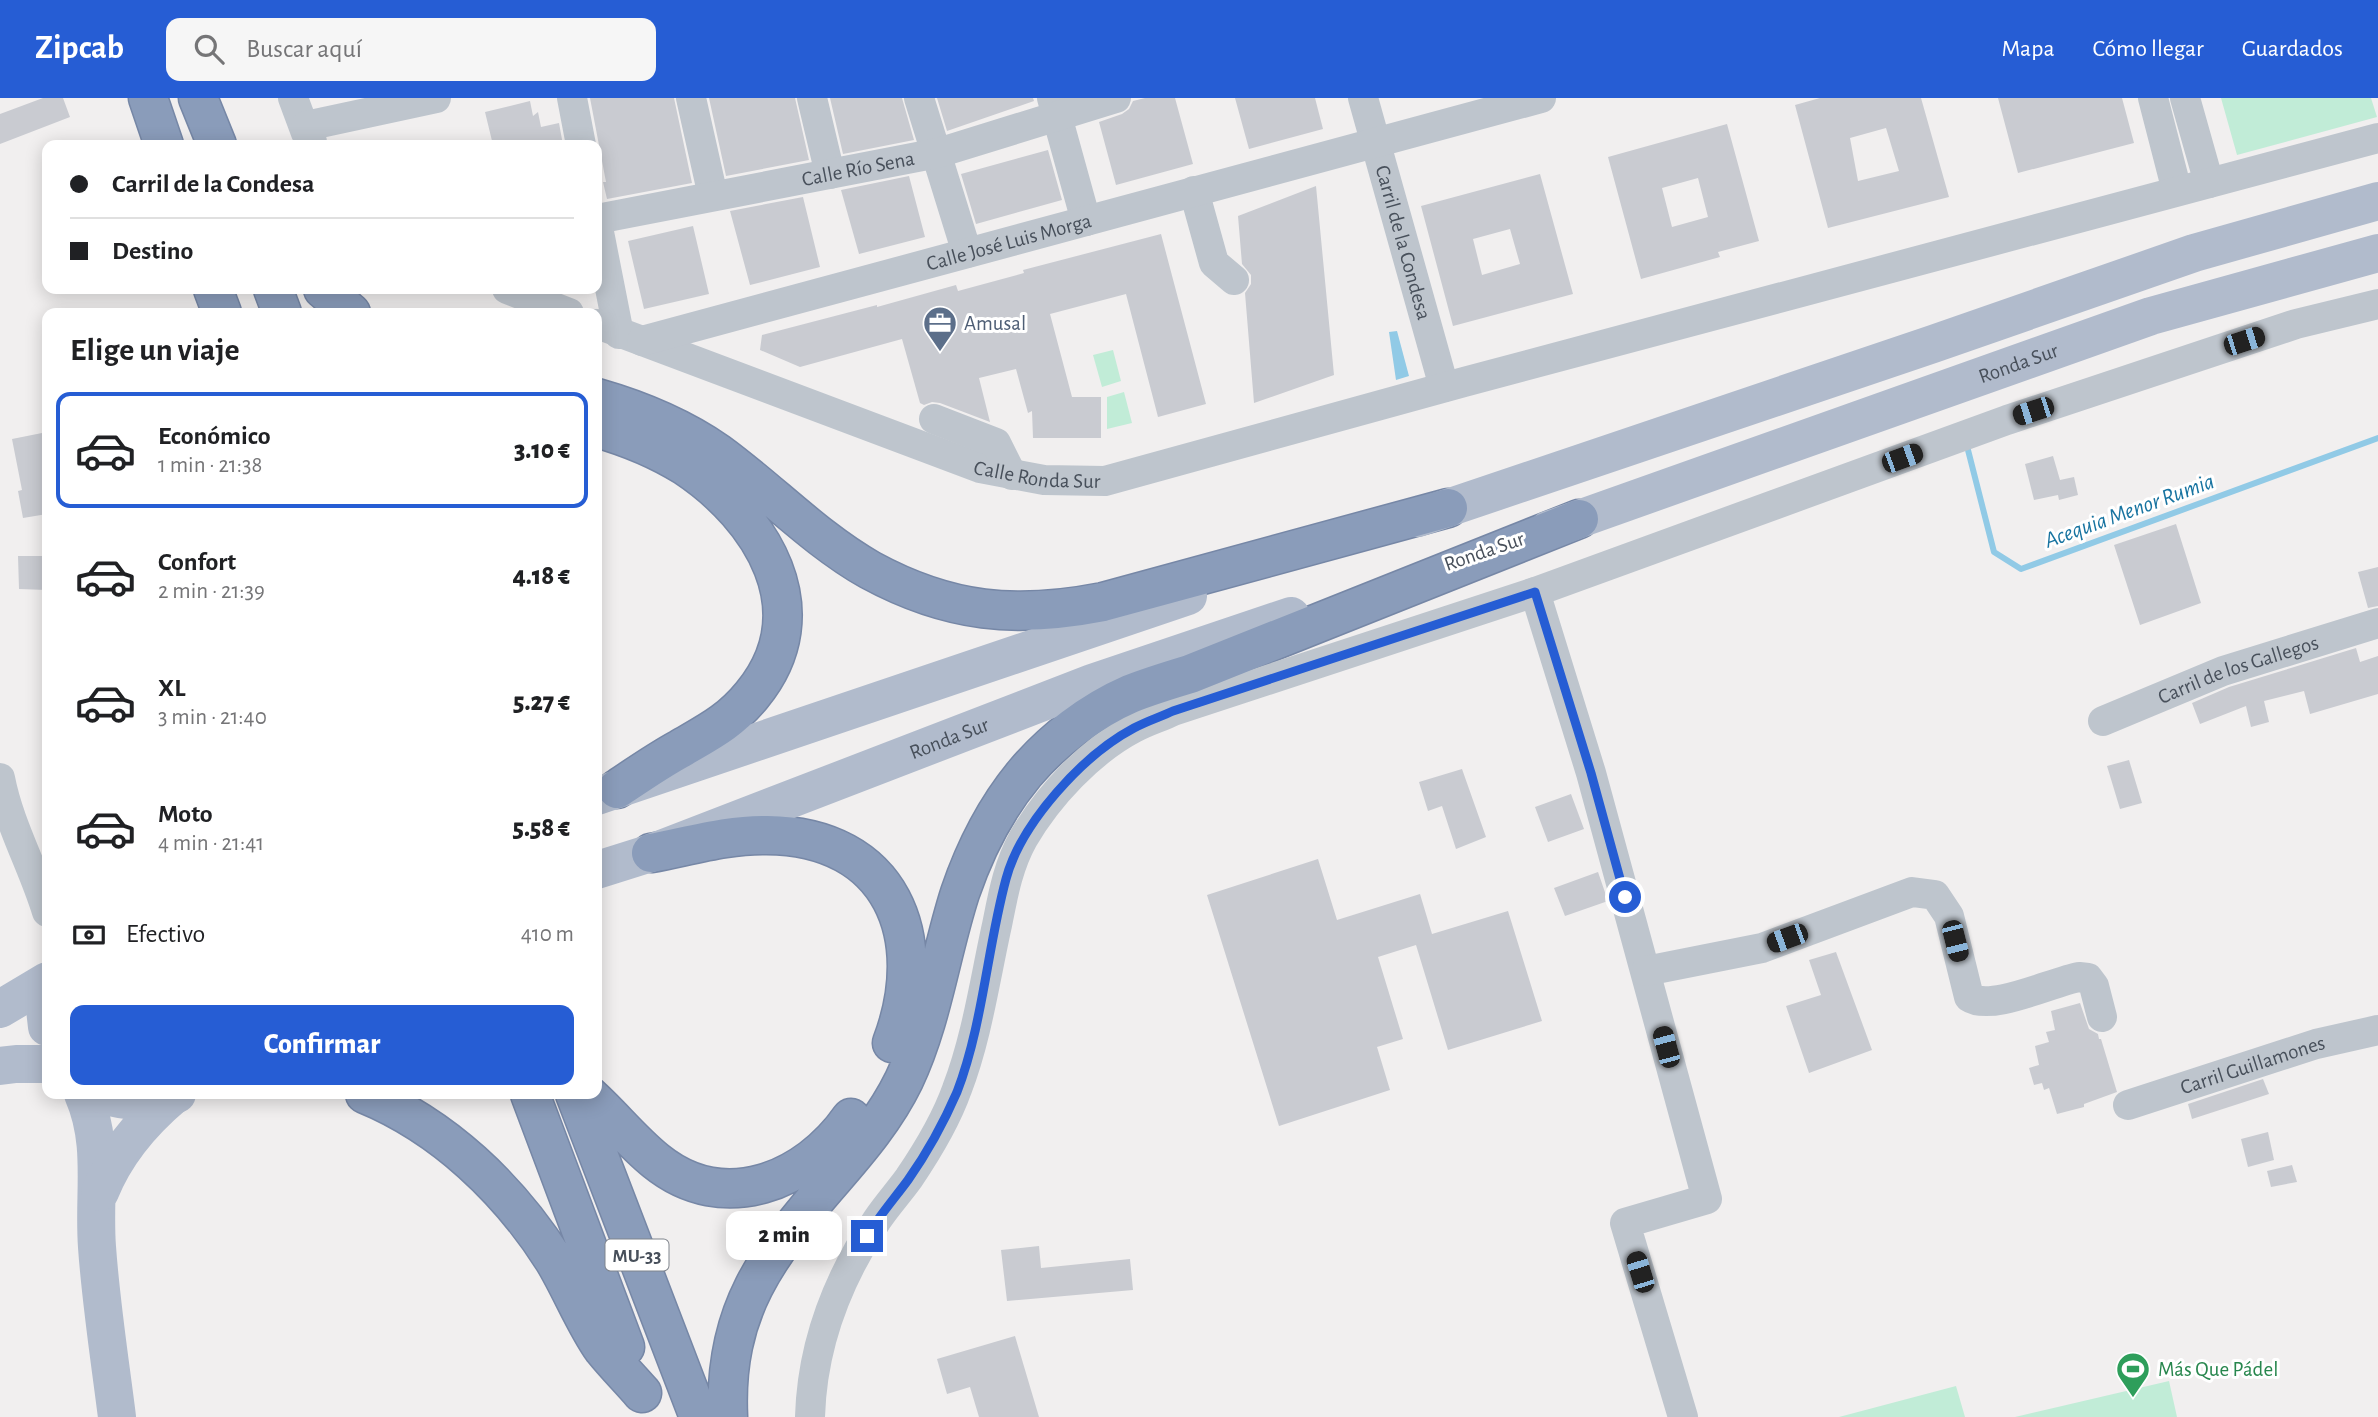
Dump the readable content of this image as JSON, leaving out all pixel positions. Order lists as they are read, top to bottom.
{
  "streets": {
    "highway": ["MU-33"],
    "main road": ["Ronda Sur"],
    "street": [
      "Calle Río Sena",
      "Calle José Luis Morga",
      "Carril de la Condesa",
      "Calle Ronda Sur",
      "Carril de los Gallegos",
      "Carril Guillamones"
    ]
  },
  "crossings": [
    ["Calle José Luis Morga", "Carril de la Condesa"],
    ["Calle José Luis Morga", "Calle Ronda Sur"],
    ["Carril de la Condesa", "Calle Ronda Sur"]
  ],
  "water": ["Acequia Menor Rumia"],
  "places": {
    "office": ["Amusal"],
    "sports": ["Más Que Pádel"]
  },
  "page": {
    "header": "Zipcab",
    "search": "Buscar aquí",
    "nav": ["Mapa", "Cómo llegar", "Guardados"],
    "banner": ["Carril de la Condesa", "Destino"],
    "heading": "Elige un viaje",
    "list": [
      {
        "name": "Económico",
        "note": "1 min · 21:38",
        "value": "3.10 €"
      },
      {
        "name": "Confort",
        "note": "2 min · 21:39",
        "value": "4.18 €"
      },
      {
        "name": "XL",
        "note": "3 min · 21:40",
        "value": "5.27 €"
      },
      {
        "name": "Moto",
        "note": "4 min · 21:41",
        "value": "5.58 €"
      }
    ],
    "pay": ["Efectivo", "410 m"],
    "buttons": "Confirmar",
    "bubble": "2 min"
  }
}
